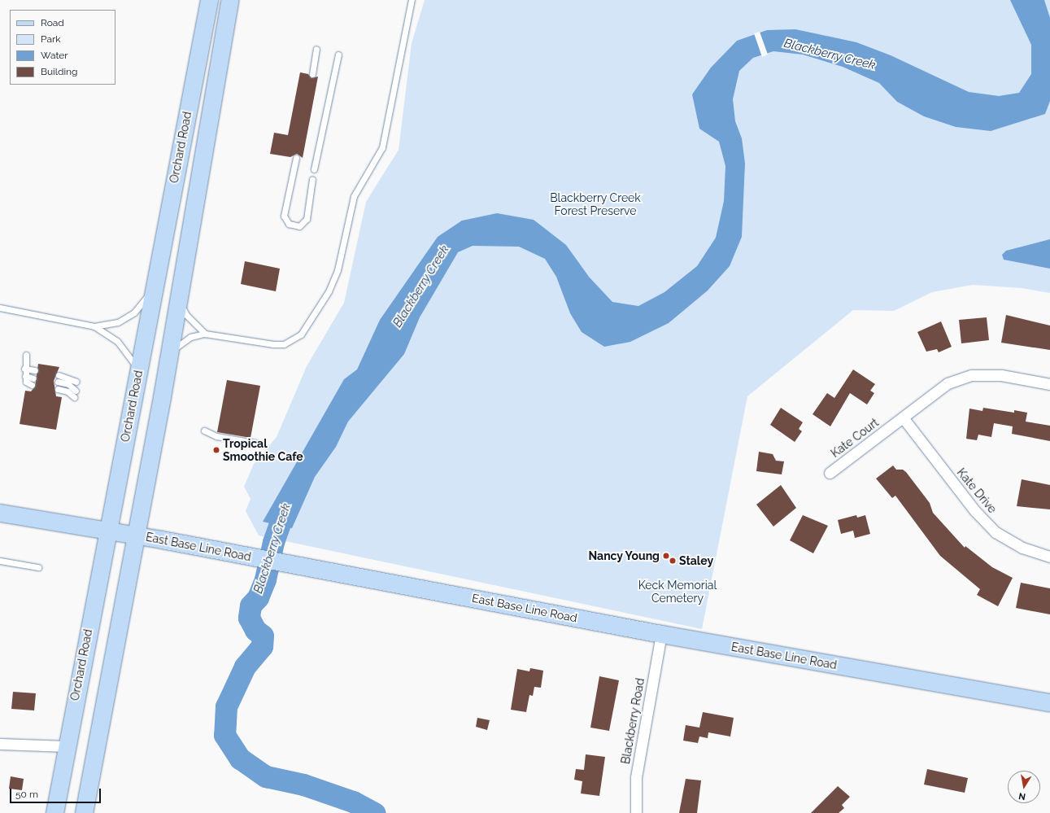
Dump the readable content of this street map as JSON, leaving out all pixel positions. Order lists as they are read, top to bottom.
{
  "streets": {
    "main road": ["Orchard Road", "East Base Line Road"],
    "street": ["Kate Court", "Kate Drive", "Blackberry Road"]
  },
  "crossings": [
    ["Orchard Road", "East Base Line Road"],
    ["Kate Court", "Kate Drive"],
    ["East Base Line Road", "Blackberry Road"]
  ],
  "water": ["Blackberry Creek"],
  "parks": ["Blackberry Creek Forest Preserve", "Keck Memorial Cemetery"],
  "places": ["Tropical Smoothie Cafe", "Nancy Young", "Staley"],
  "legend": [
    "Road",
    "Park",
    "Water",
    "Building"
  ],
  "scale_bar": "50 m",
  "north": "bottom"
}
